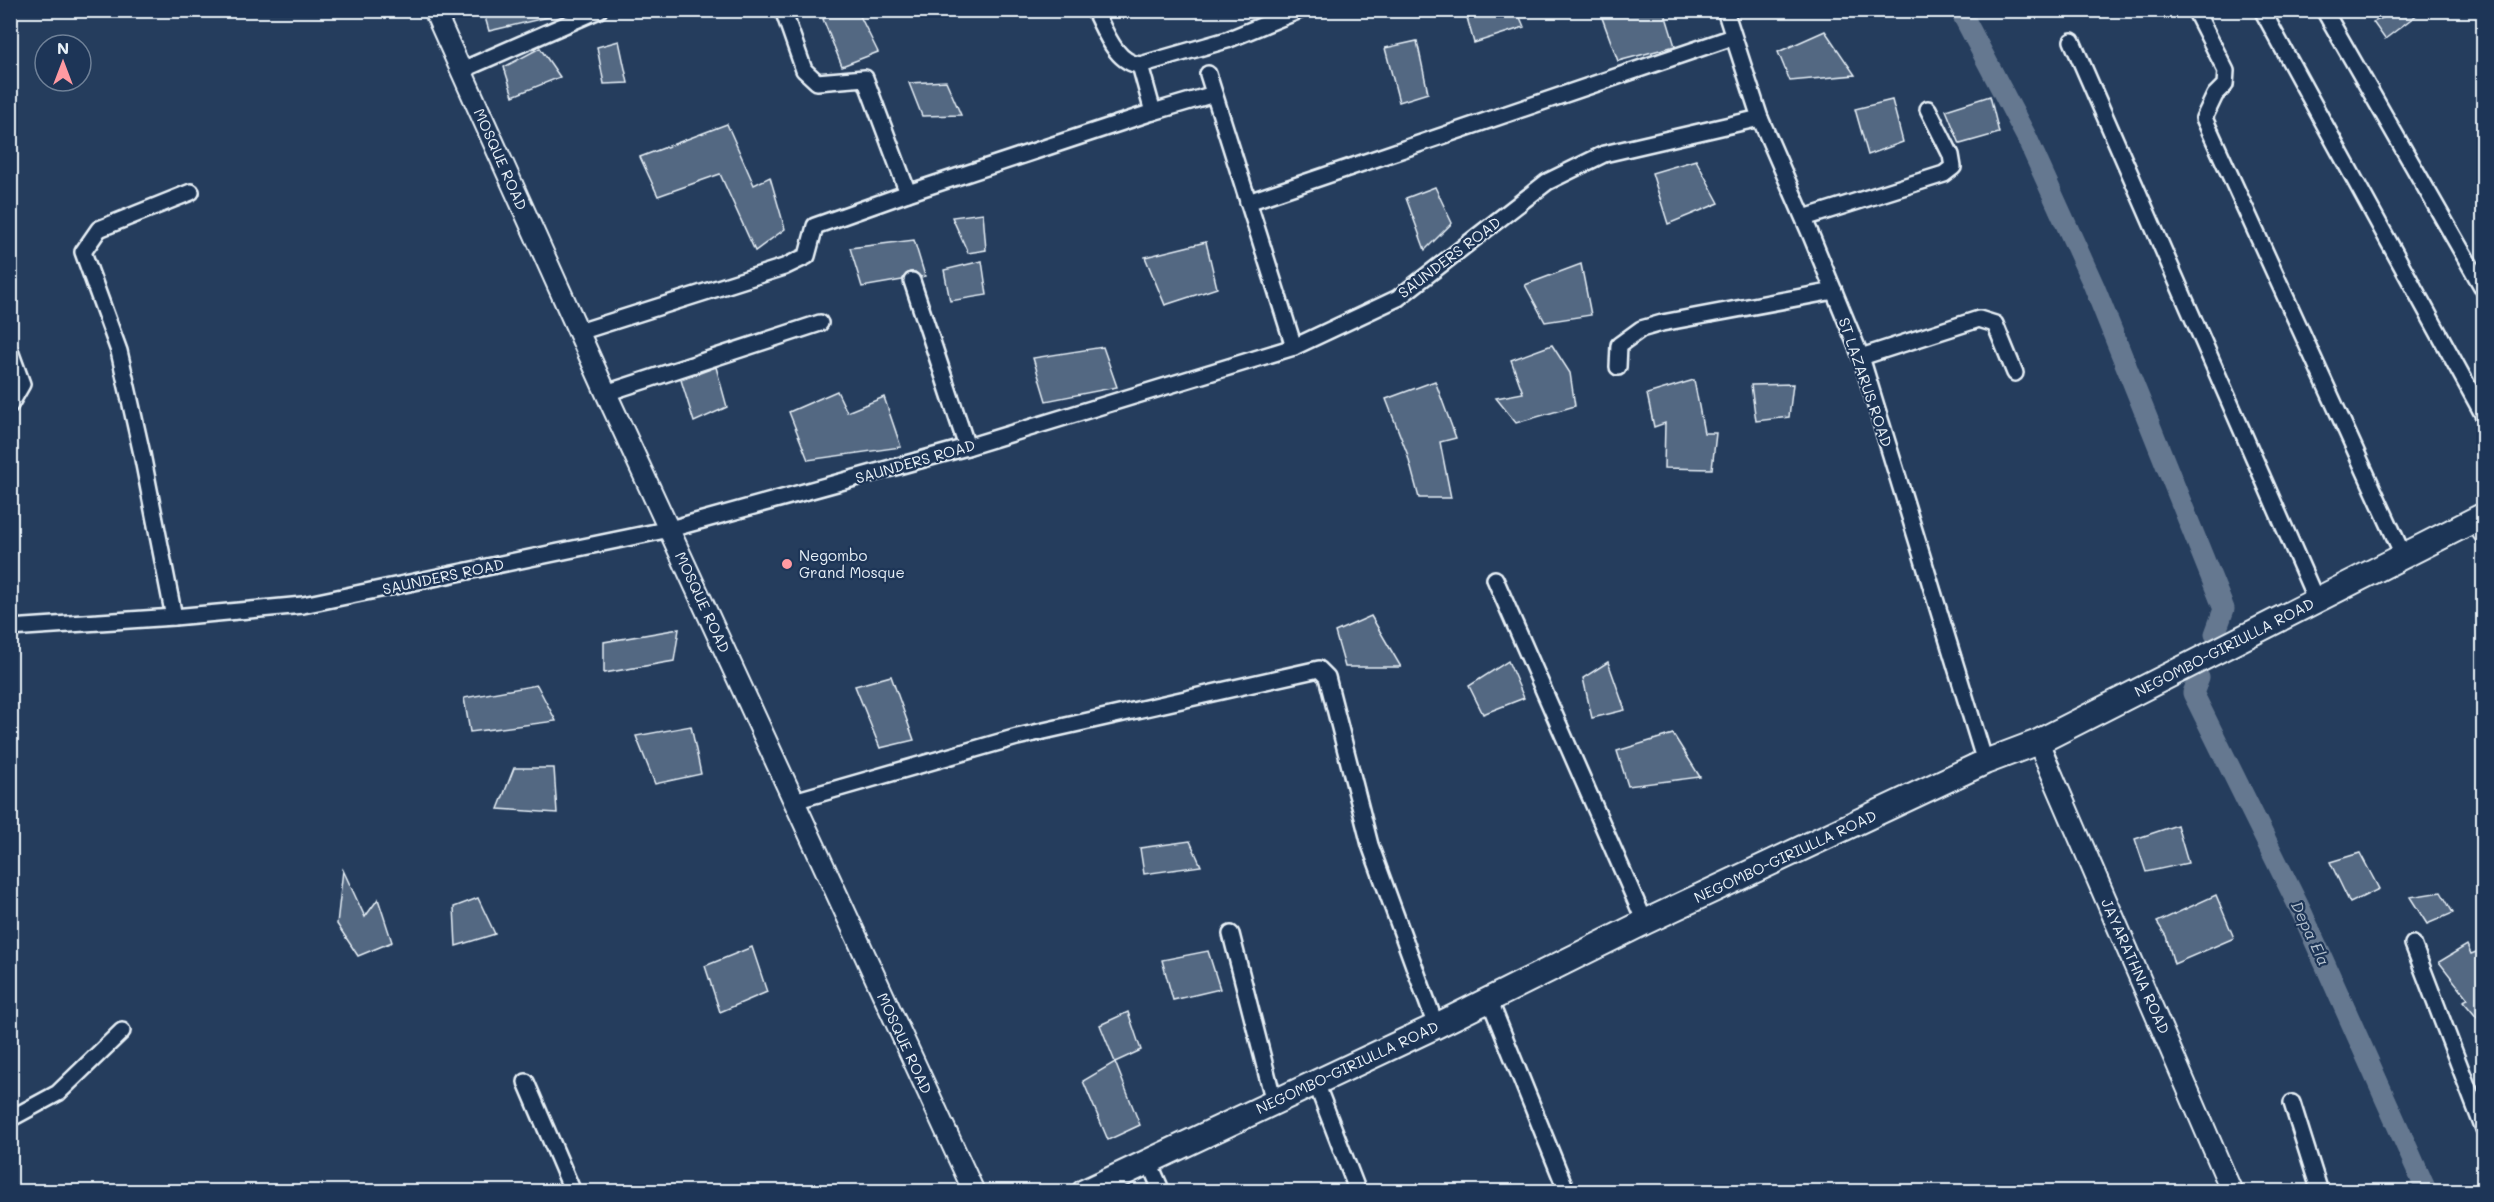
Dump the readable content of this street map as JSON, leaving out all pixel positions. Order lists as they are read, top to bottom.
{
  "streets": {
    "main road": ["NEGOMBO-GIRIULLA ROAD"],
    "street": [
      "MOSQUE ROAD",
      "SAUNDERS ROAD",
      "ST LAZARUS ROAD",
      "JAYARATHNA ROAD"
    ]
  },
  "crossings": [
    ["MOSQUE ROAD", "SAUNDERS ROAD"],
    ["SAUNDERS ROAD", "ST LAZARUS ROAD"],
    ["ST LAZARUS ROAD", "NEGOMBO-GIRIULLA ROAD"],
    ["NEGOMBO-GIRIULLA ROAD", "JAYARATHNA ROAD"]
  ],
  "water": ["Depa Ela"],
  "places": ["Negombo Grand Mosque"],
  "north": "top"
}
